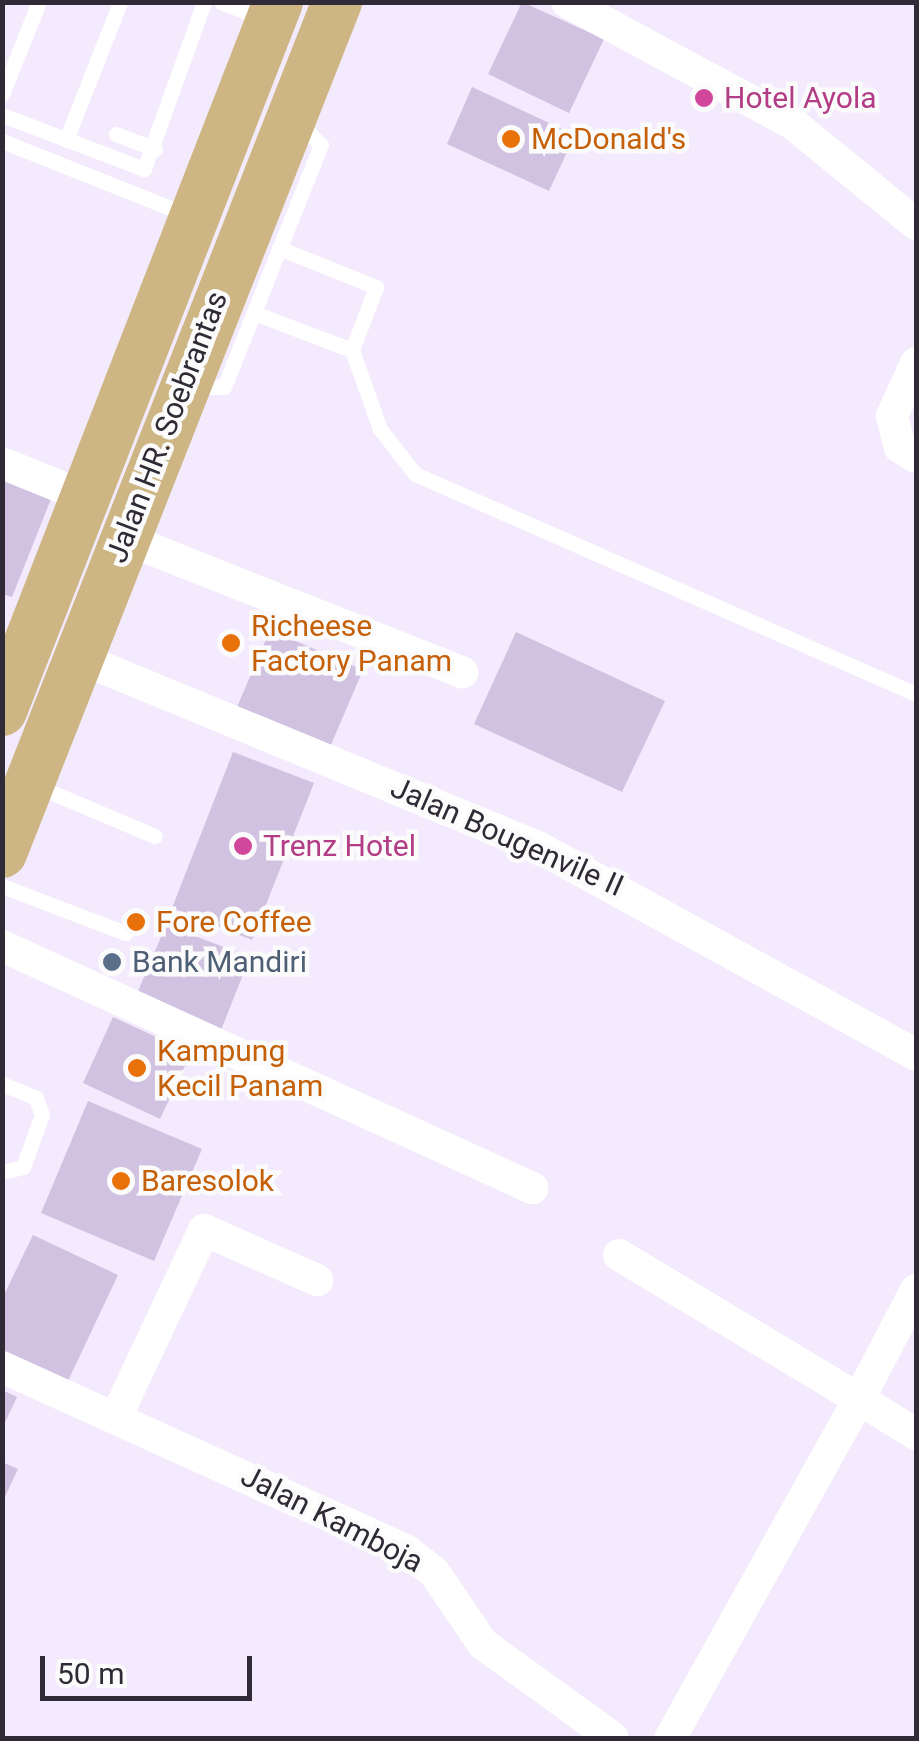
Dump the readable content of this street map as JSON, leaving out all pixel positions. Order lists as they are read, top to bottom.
{
  "streets": {
    "main road": ["Jalan HR. Soebrantas"],
    "street": ["Jalan Bougenvile II", "Jalan Kamboja"]
  },
  "crossings": [
    ["Jalan HR. Soebrantas", "Jalan Bougenvile II"]
  ],
  "places": [
    "Hotel Ayola",
    "McDonald's",
    "Richeese Factory Panam",
    "Trenz Hotel",
    "Fore Coffee",
    "Bank Mandiri",
    "Kampung Kecil Panam",
    "Baresolok"
  ],
  "scale_bar": "50 m"
}
